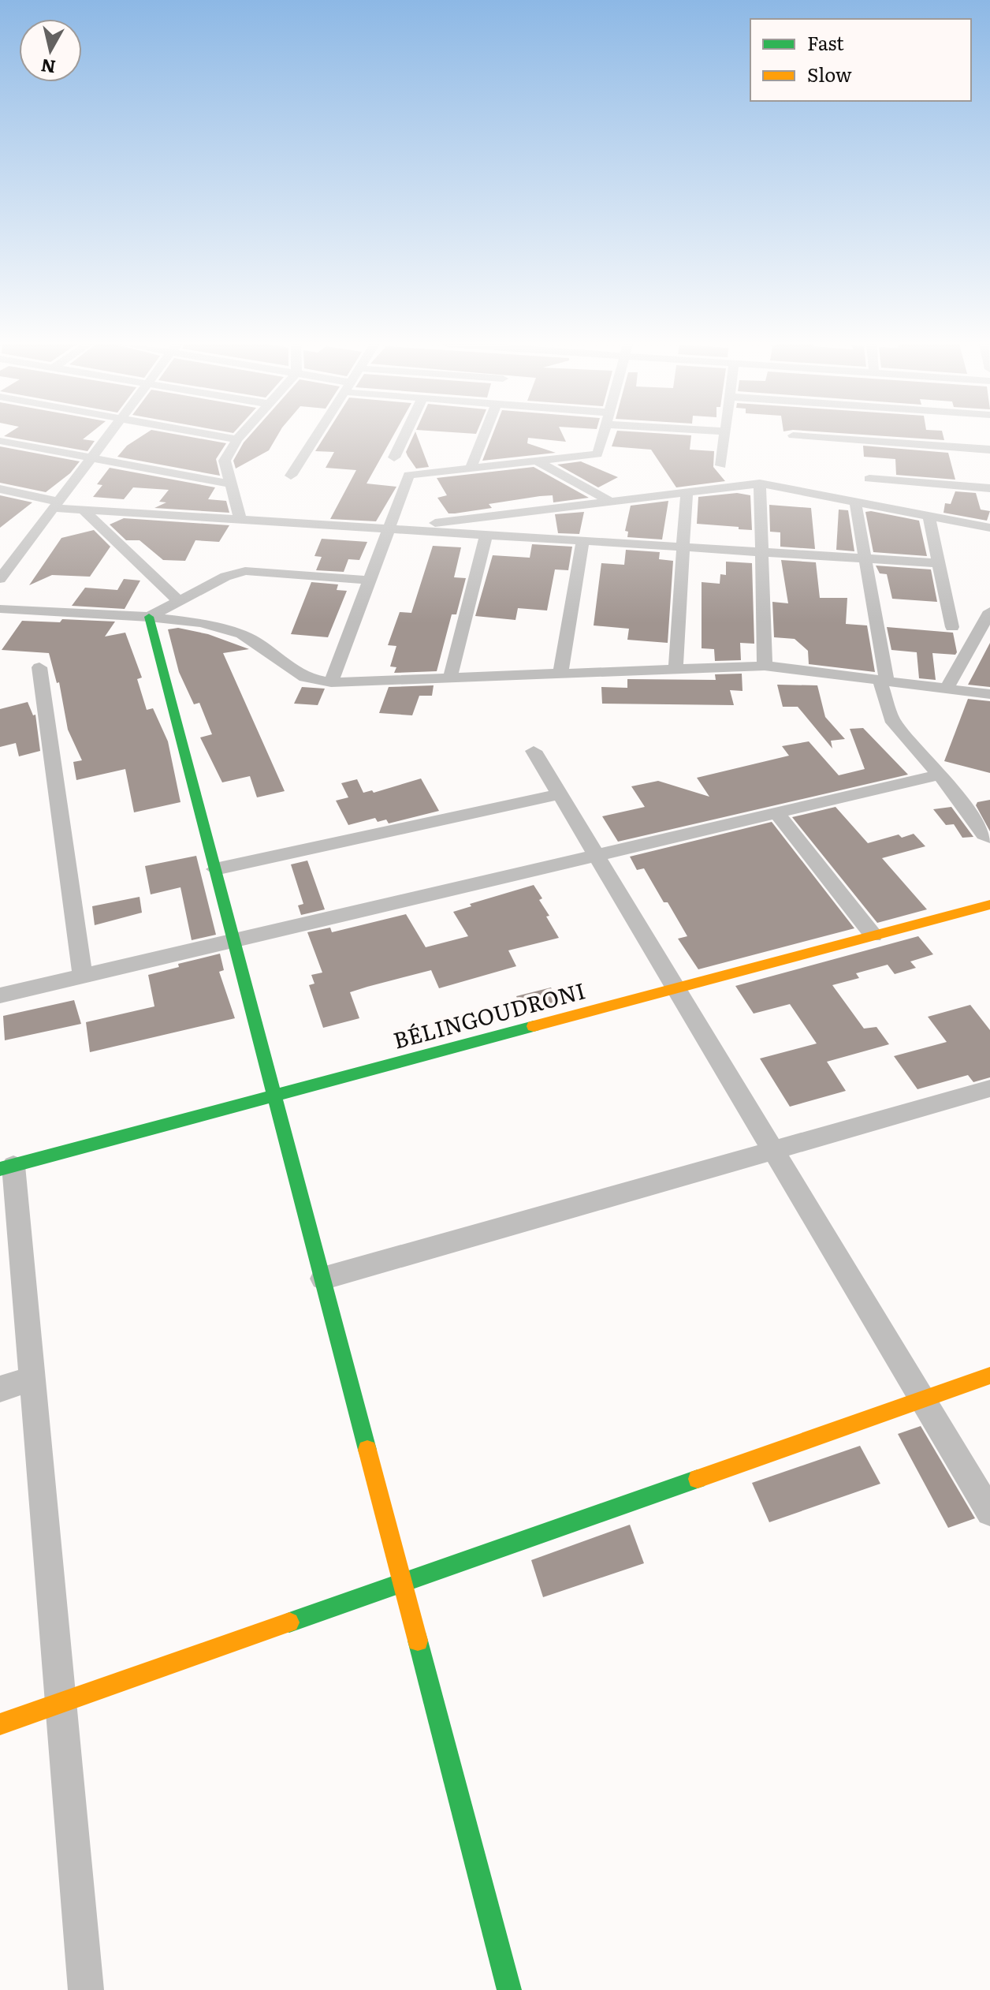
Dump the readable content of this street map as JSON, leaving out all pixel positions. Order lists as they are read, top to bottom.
{
  "streets": {
    "street": ["BÉLINGOUDRONI"]
  },
  "legend": ["Fast", "Slow"],
  "north": "bottom"
}
